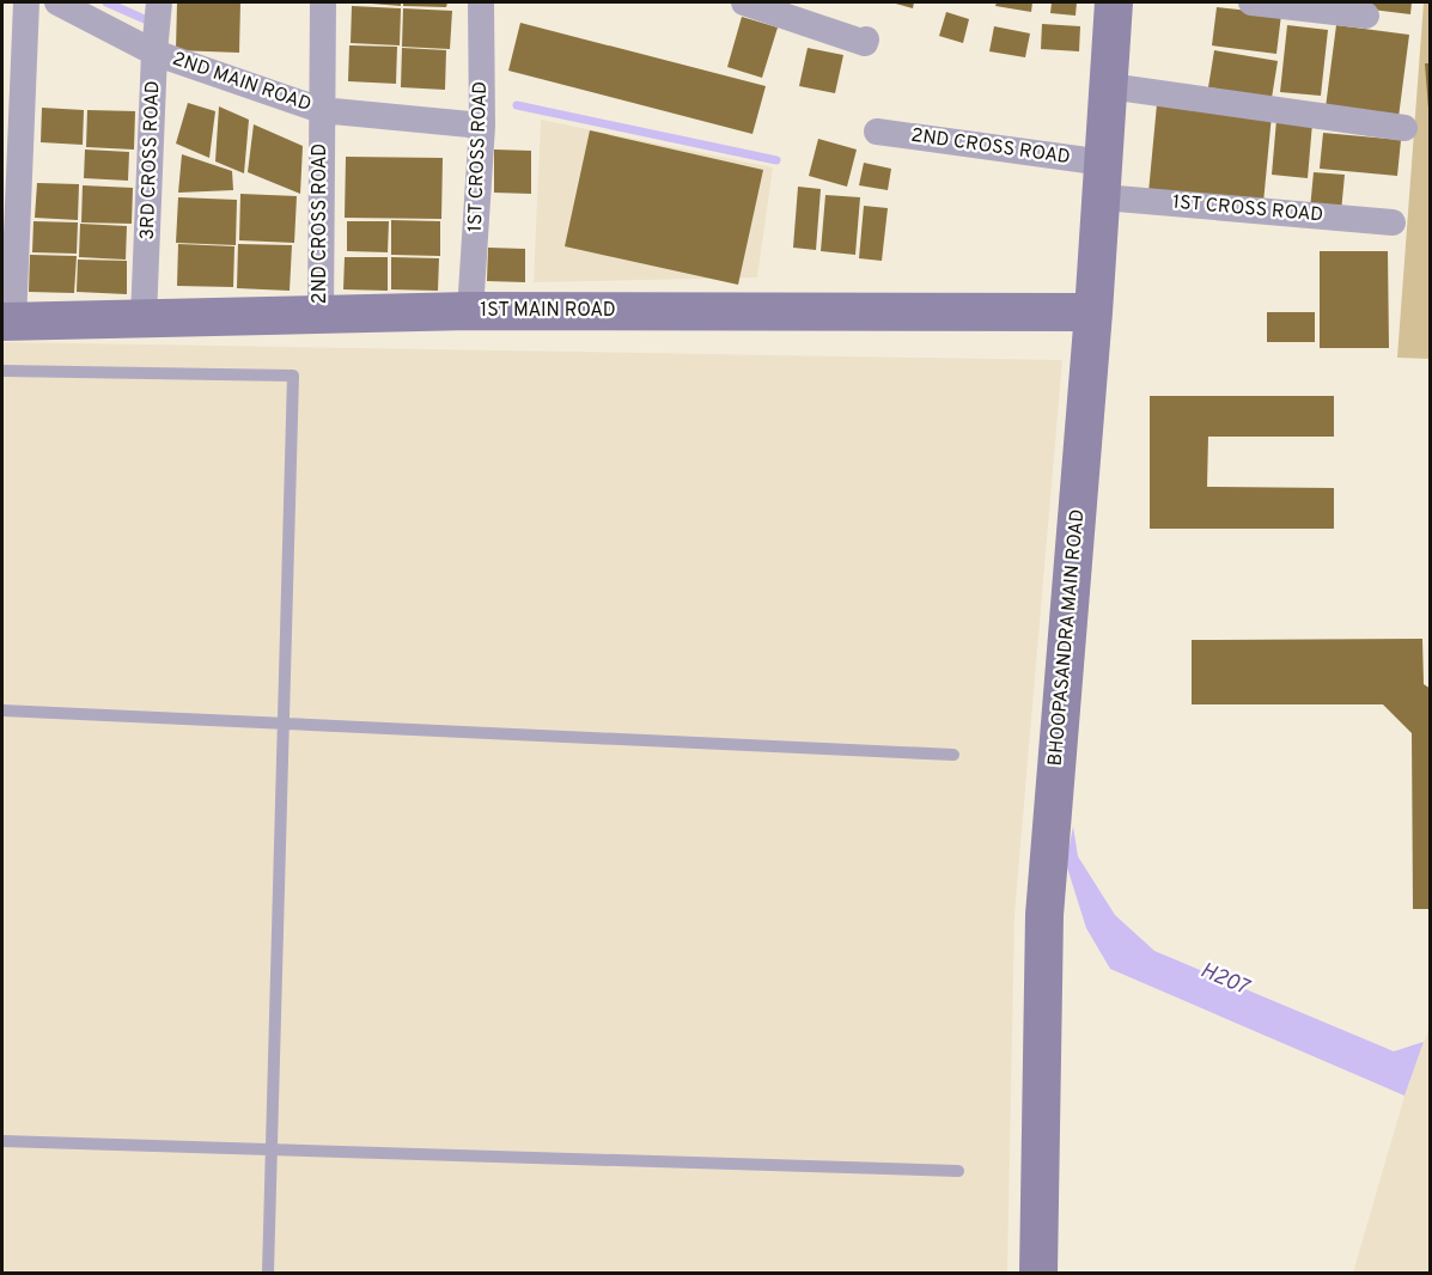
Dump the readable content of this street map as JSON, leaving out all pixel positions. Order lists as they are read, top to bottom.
{
  "streets": {
    "street": [
      "2ND MAIN ROAD",
      "2ND CROSS ROAD",
      "1ST CROSS ROAD",
      "3RD CROSS ROAD",
      "1ST MAIN ROAD",
      "BHOOPASANDRA MAIN ROAD"
    ]
  },
  "crossings": [
    ["2ND MAIN ROAD", "2ND CROSS ROAD"],
    ["2ND MAIN ROAD", "1ST CROSS ROAD"],
    ["2ND MAIN ROAD", "3RD CROSS ROAD"],
    ["2ND CROSS ROAD", "1ST CROSS ROAD"],
    ["2ND CROSS ROAD", "1ST MAIN ROAD"],
    ["2ND CROSS ROAD", "BHOOPASANDRA MAIN ROAD"],
    ["1ST CROSS ROAD", "1ST MAIN ROAD"],
    ["1ST CROSS ROAD", "BHOOPASANDRA MAIN ROAD"],
    ["3RD CROSS ROAD", "1ST MAIN ROAD"],
    ["1ST MAIN ROAD", "BHOOPASANDRA MAIN ROAD"]
  ],
  "water": ["H207"]
}
